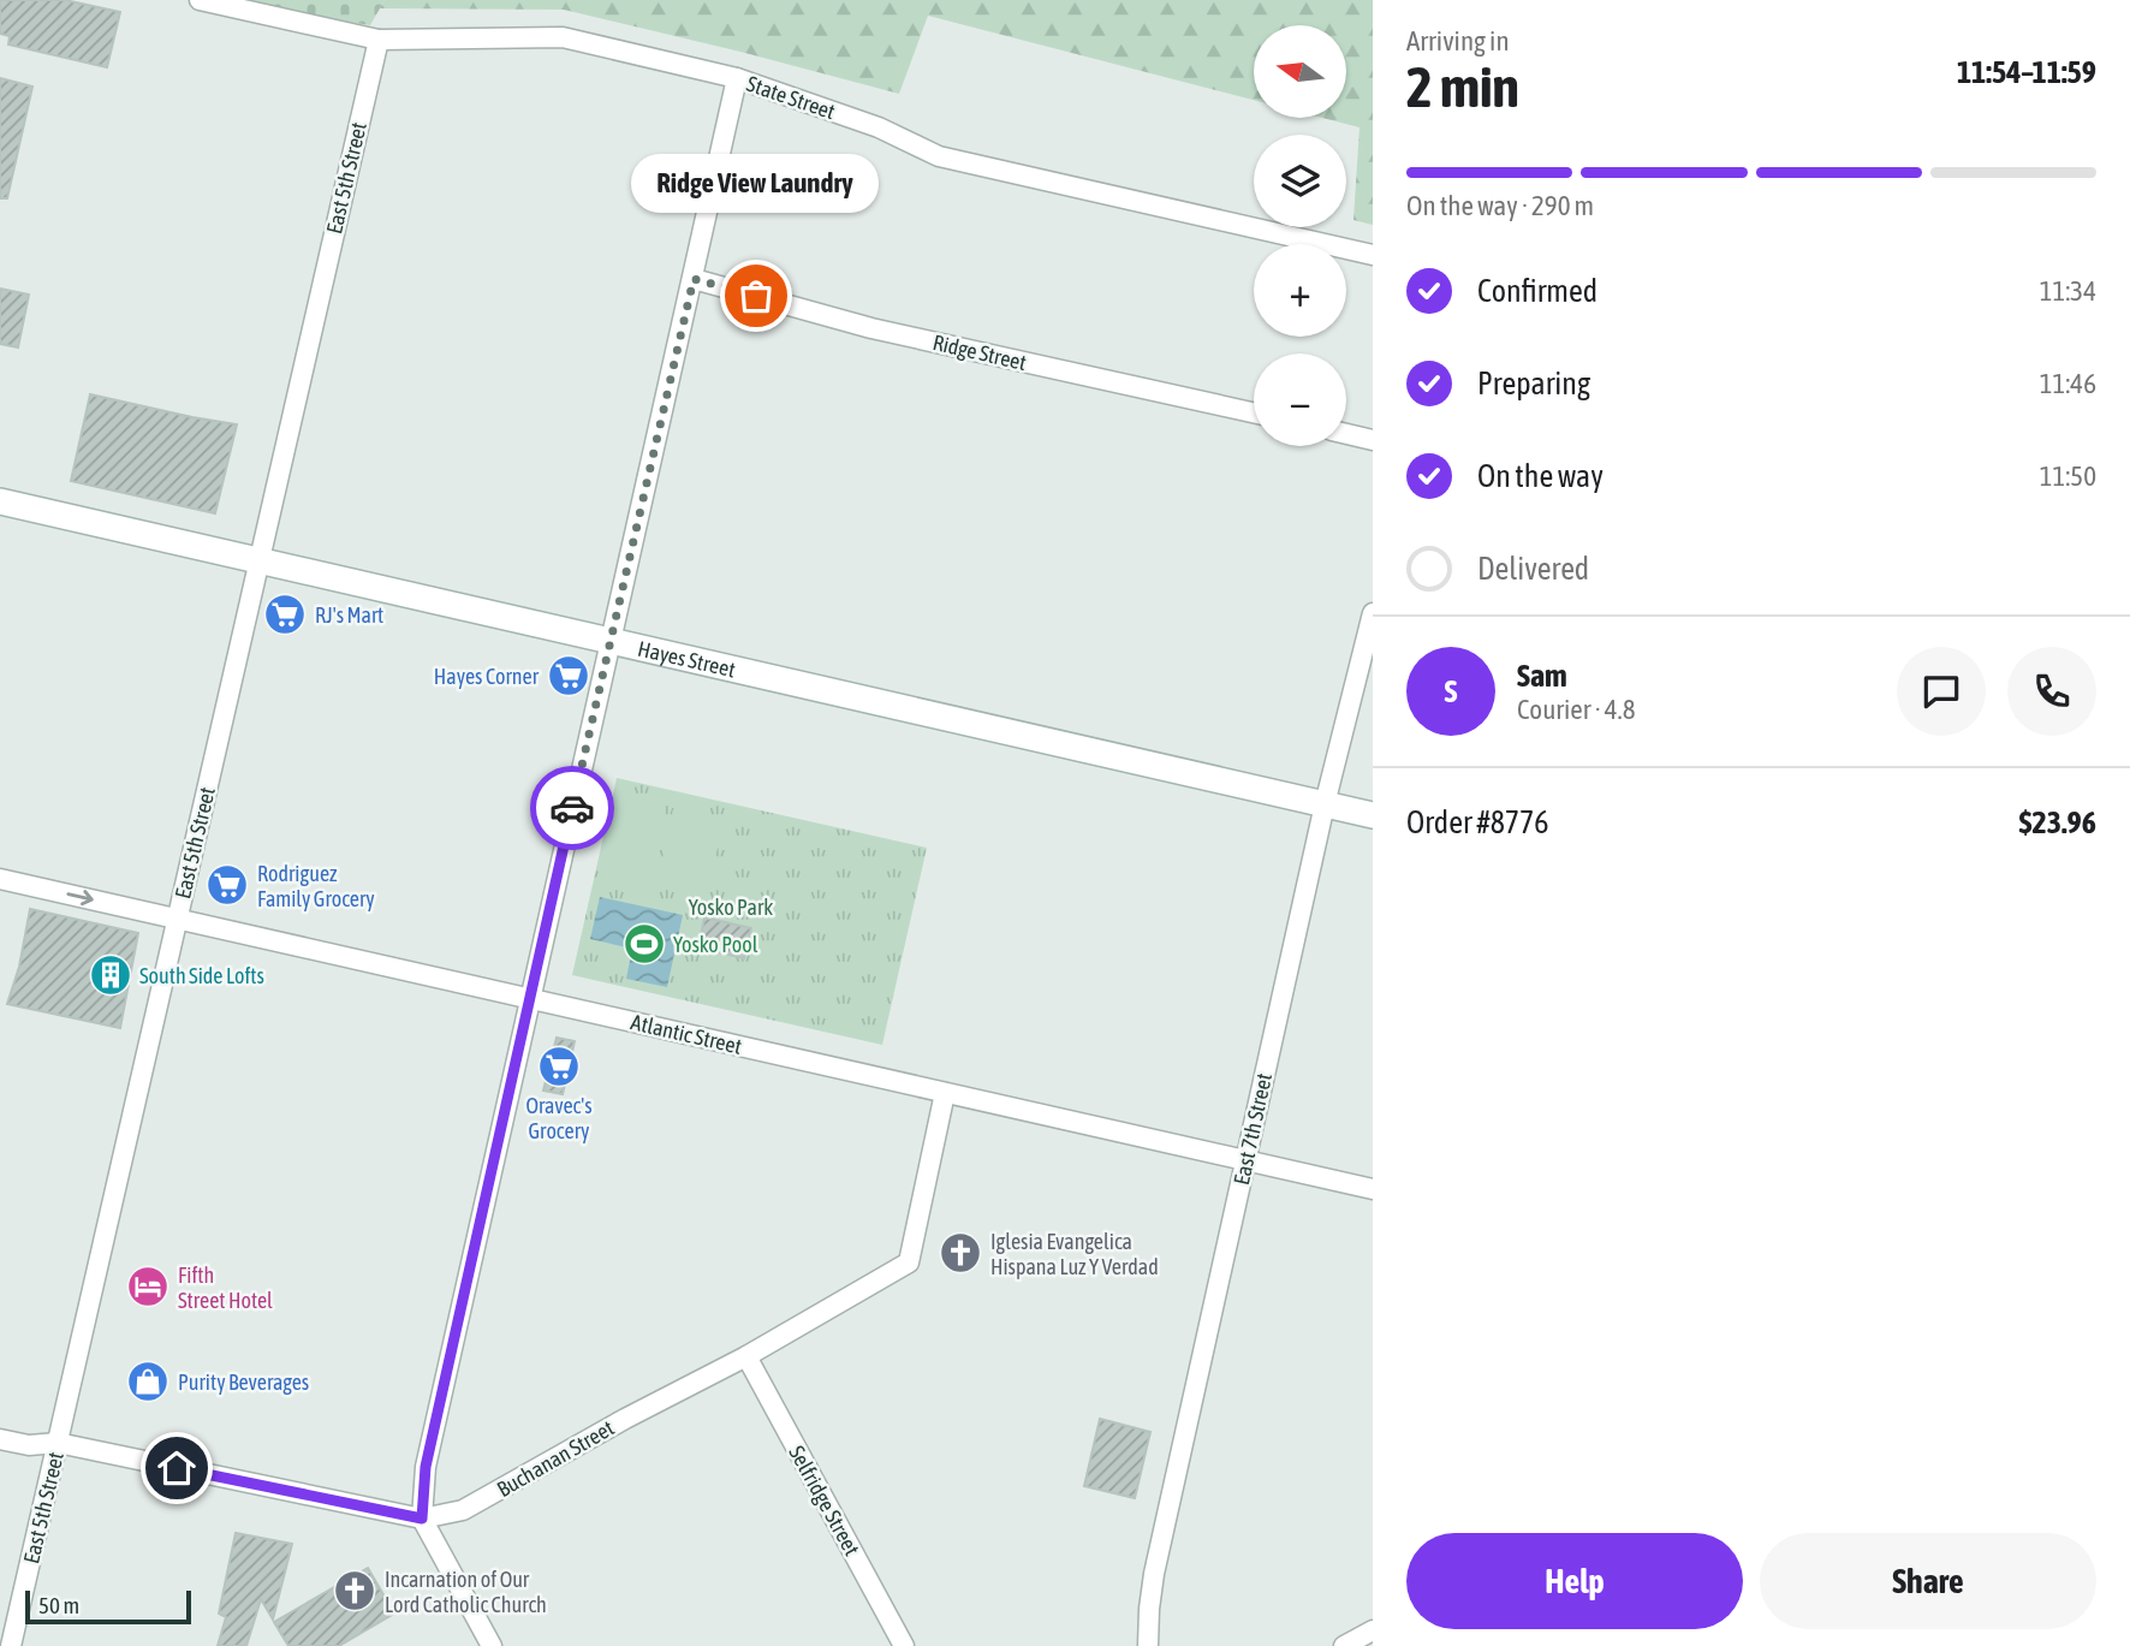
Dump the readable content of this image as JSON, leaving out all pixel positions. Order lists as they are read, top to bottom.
{
  "streets": {
    "street": [
      "State Street",
      "East 5th Street",
      "Ridge Street",
      "Hayes Street",
      "Atlantic Street",
      "East 7th Street",
      "Buchanan Street",
      "Selfridge Street"
    ]
  },
  "crossings": [
    ["State Street", "East 5th Street"],
    ["East 5th Street", "Hayes Street"],
    ["East 5th Street", "Atlantic Street"],
    ["East 5th Street", "Buchanan Street"],
    ["Hayes Street", "East 7th Street"],
    ["Atlantic Street", "East 7th Street"],
    ["Atlantic Street", "Buchanan Street"],
    ["Buchanan Street", "Selfridge Street"]
  ],
  "parks": ["Yosko Park"],
  "places": {
    "other": ["Ridge View Laundry"],
    "supermarket": [
      "RJ's Mart",
      "Hayes Corner",
      "Rodriguez Family Grocery",
      "Oravec's Grocery"
    ],
    "sports": ["Yosko Pool"],
    "building": ["South Side Lofts"],
    "church": ["Iglesia Evangelica Hispana Luz Y Verdad", "Incarnation of Our Lord Catholic Church"],
    "hotel": ["Fifth Street Hotel"],
    "shop": ["Purity Beverages"]
  },
  "scale_bar": "50 m",
  "north": "left",
  "page": {
    "heading": ["2 min", "Arriving in", "11:54–11:59"],
    "panel": [
      "Sam",
      "Courier · 4.8",
      "Order #8776",
      "$23.96"
    ],
    "map_buttons": ["+", "−"],
    "bar": "On the way · 290 m",
    "bubble": "Ridge View Laundry",
    "list": [
      ["Confirmed", "11:34"],
      ["Preparing", "11:46"],
      ["On the way", "11:50"],
      "Delivered"
    ],
    "round": "S",
    "buttons": ["Help", "Share"],
    "scale": "50 m"
  }
}
